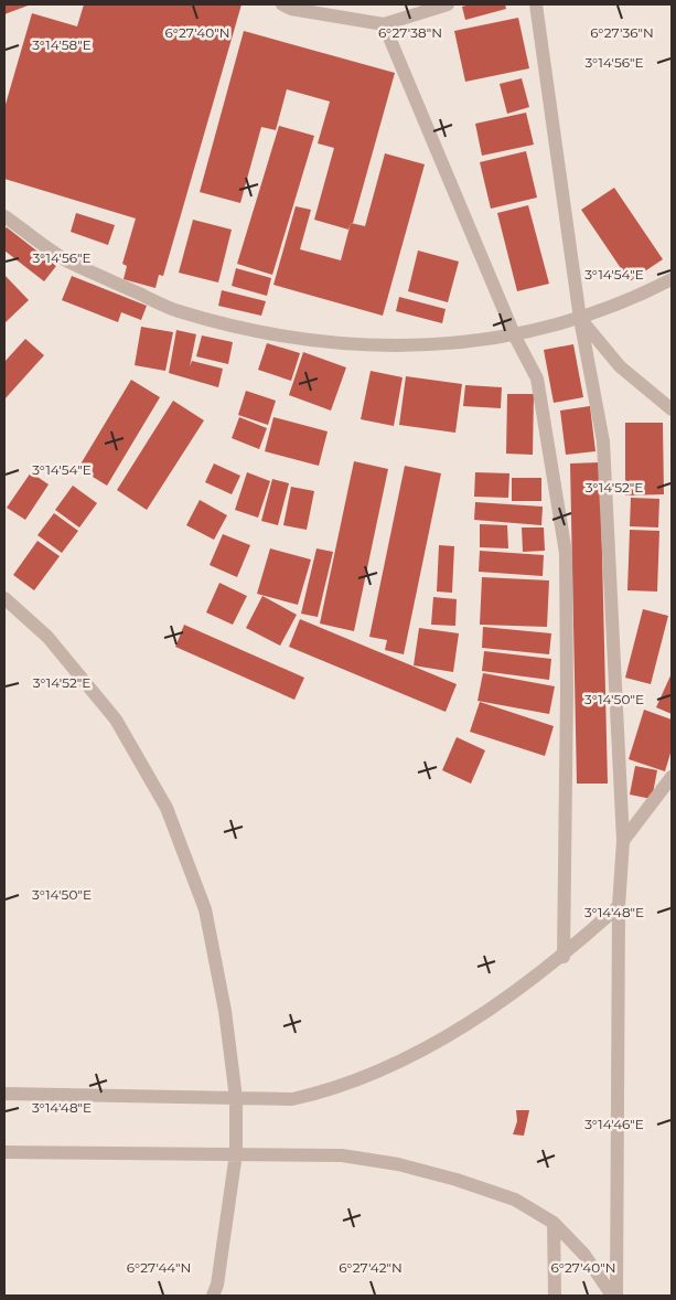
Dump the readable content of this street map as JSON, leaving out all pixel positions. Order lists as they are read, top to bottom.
{
  "coordinates": [
    "6°27'36\"N",
    "6°27'40\"N",
    "6°27'38\"N",
    "3°14'58\"E",
    "3°14'56\"E",
    "3°14'54\"E",
    "3°14'52\"E",
    "3°14'50\"E",
    "3°14'48\"E",
    "3°14'46\"E",
    "6°27'44\"N",
    "6°27'42\"N"
  ]
}
